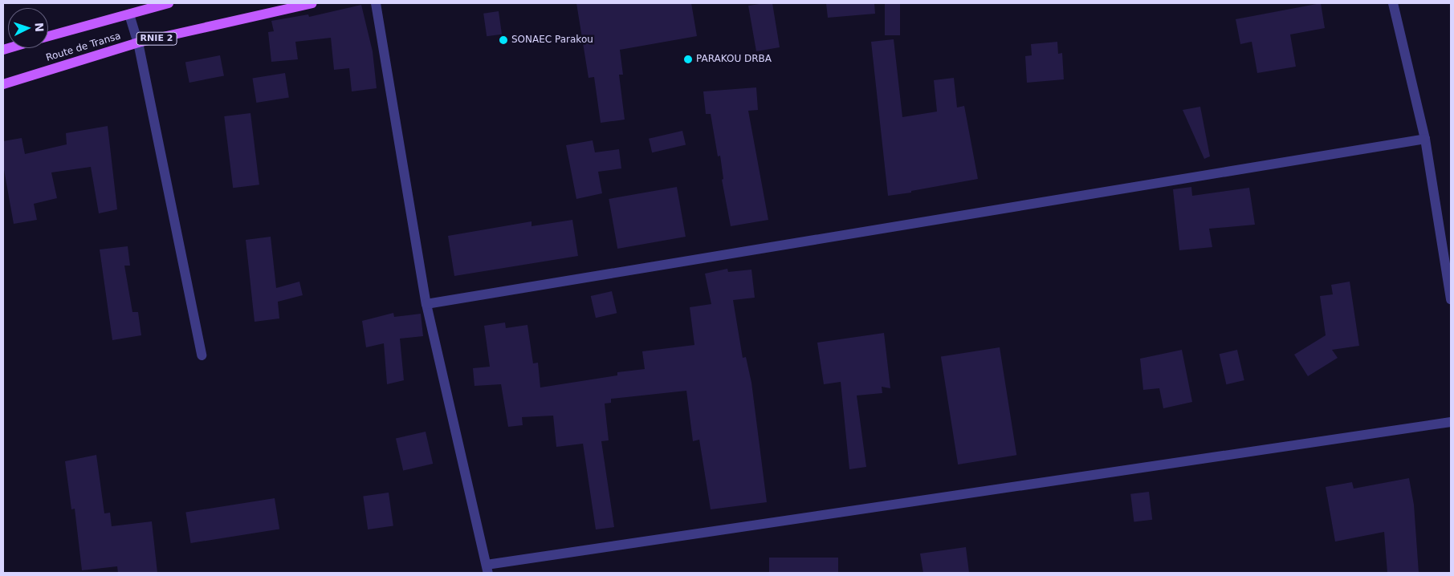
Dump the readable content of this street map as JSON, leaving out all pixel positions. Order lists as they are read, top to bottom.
{
  "streets": {
    "main road": ["RNIE 2", "Route de Transa"]
  },
  "places": ["SONAEC Parakou", "PARAKOU DRBA"],
  "north": "right"
}
